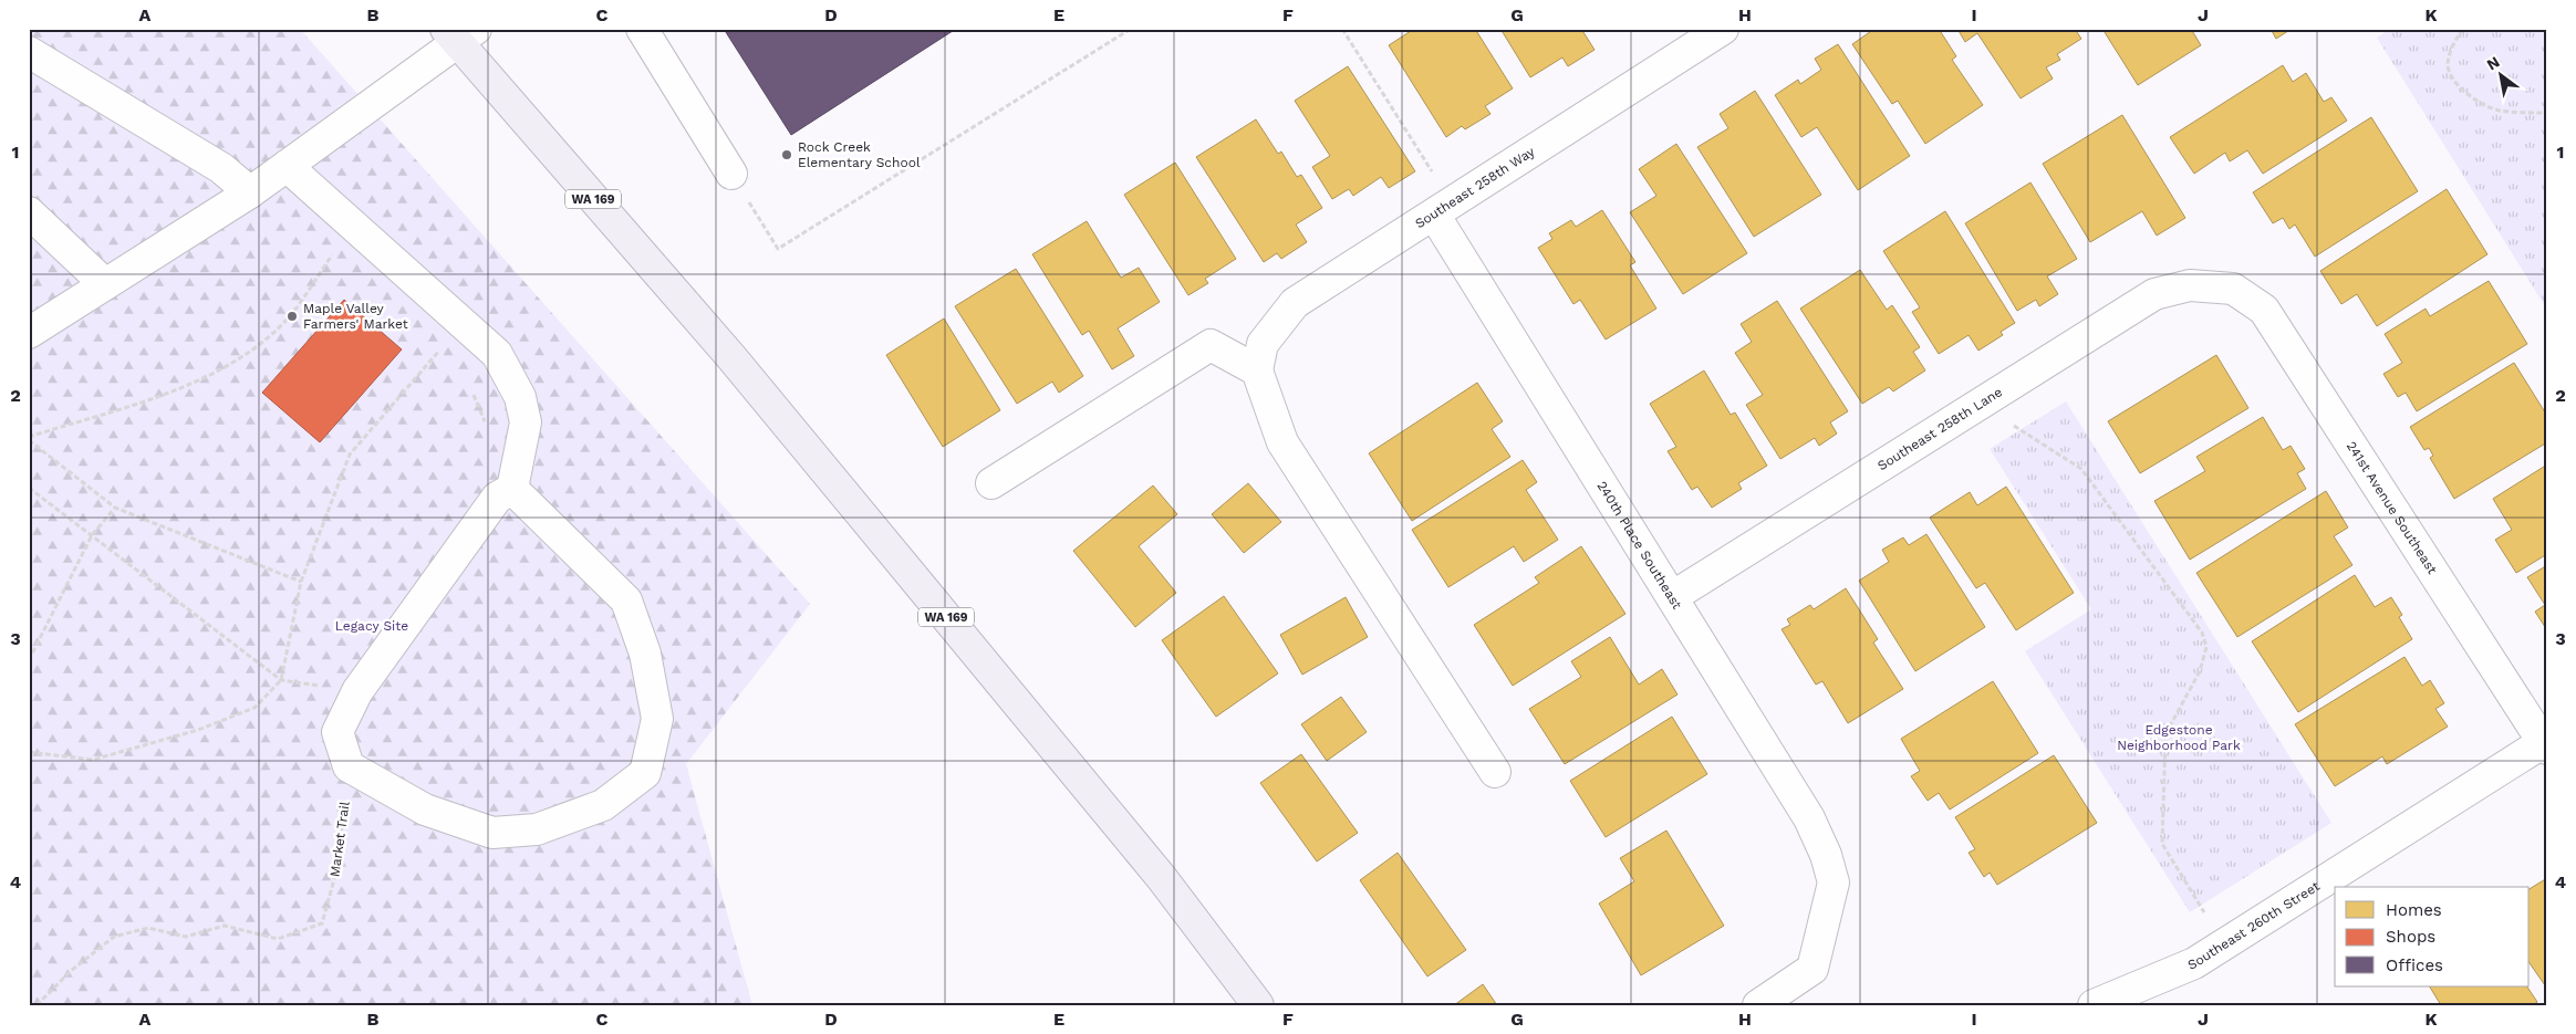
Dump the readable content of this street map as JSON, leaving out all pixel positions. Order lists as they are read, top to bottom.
{
  "streets": {
    "main road": ["WA 169"],
    "street": [
      "Southeast 258th Way",
      "Southeast 258th Lane",
      "241st Avenue Southeast",
      "240th Place Southeast",
      "Southeast 260th Street"
    ],
    "path": ["Market Trail"]
  },
  "crossings": [
    ["Southeast 258th Way", "240th Place Southeast"],
    ["Southeast 258th Lane", "241st Avenue Southeast"],
    ["Southeast 258th Lane", "240th Place Southeast"],
    ["241st Avenue Southeast", "Southeast 260th Street"]
  ],
  "parks": ["Legacy Site", "Edgestone Neighborhood Park"],
  "places": ["Rock Creek Elementary School", "Maple Valley Farmers' Market"],
  "legend": ["Homes", "Shops", "Offices"],
  "north": "top left",
  "grid": {
    "columns": [
      "A",
      "B",
      "C",
      "D",
      "E",
      "F",
      "G",
      "H",
      "I",
      "J",
      "K"
    ],
    "rows": [
      "1",
      "2",
      "3",
      "4"
    ]
  }
}
